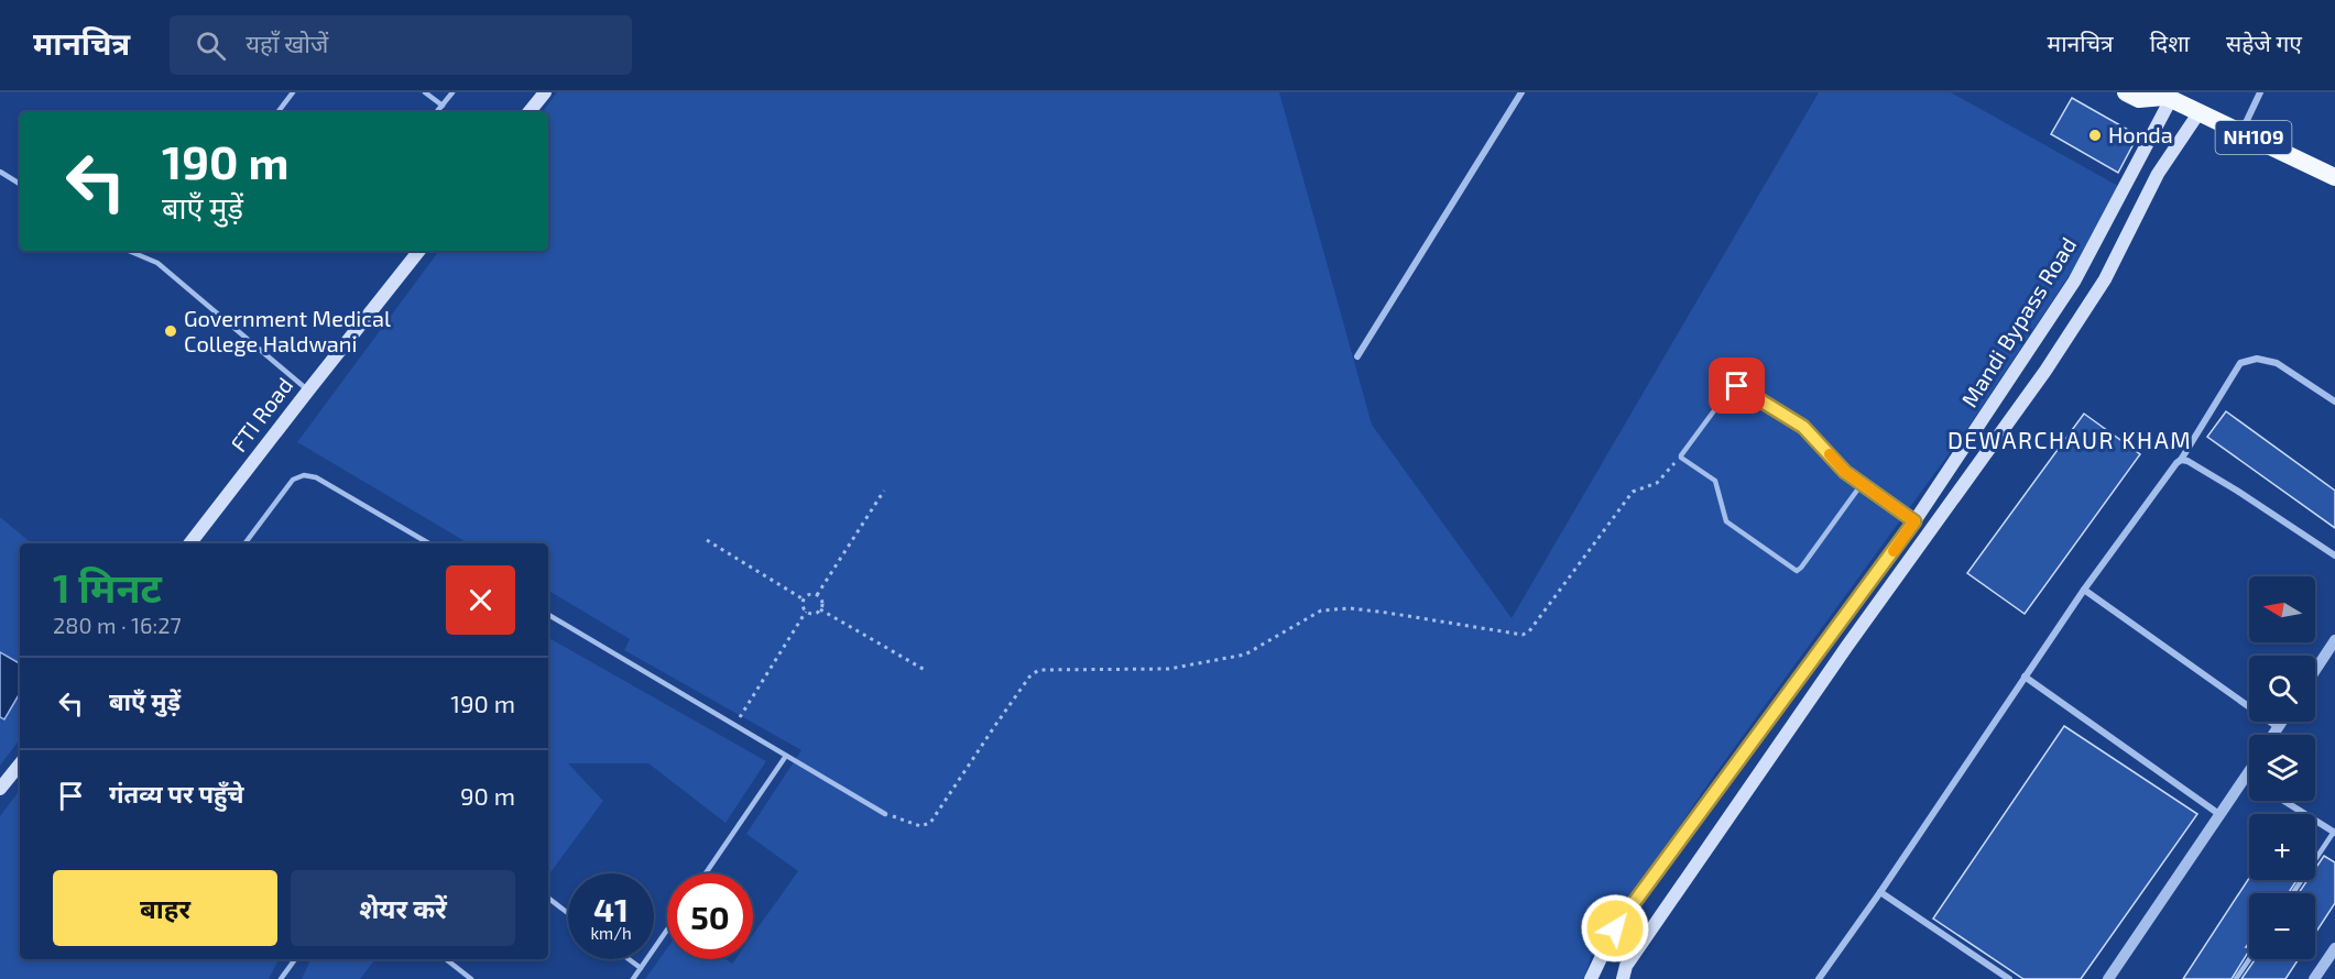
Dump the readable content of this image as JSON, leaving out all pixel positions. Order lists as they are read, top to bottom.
{
  "streets": {
    "highway": ["NH109"],
    "main road": ["Mandi Bypass Road", "FTI Road"]
  },
  "crossings": [
    ["NH109", "Mandi Bypass Road"]
  ],
  "districts": ["DEWARCHAUR KHAM"],
  "places": ["Honda", "Government Medical College Haldwani"],
  "north": "left",
  "page": {
    "header": "मानचित्र",
    "search": "यहाँ खोजें",
    "nav": ["मानचित्र", "दिशा", "सहेजे गए"],
    "turn": ["190 m", "बाएँ मुड़ें"],
    "heading": ["1 मिनट", "280 m · 16:27"],
    "map_buttons": ["+", "−"],
    "list": [
      {
        "name": "बाएँ मुड़ें",
        "value": "190 m"
      },
      {
        "name": "गंतव्य पर पहुँचे",
        "value": "90 m"
      }
    ],
    "buttons": ["बाहर", "शेयर करें"],
    "speed": "41 km/h",
    "limit": "50"
  }
}
